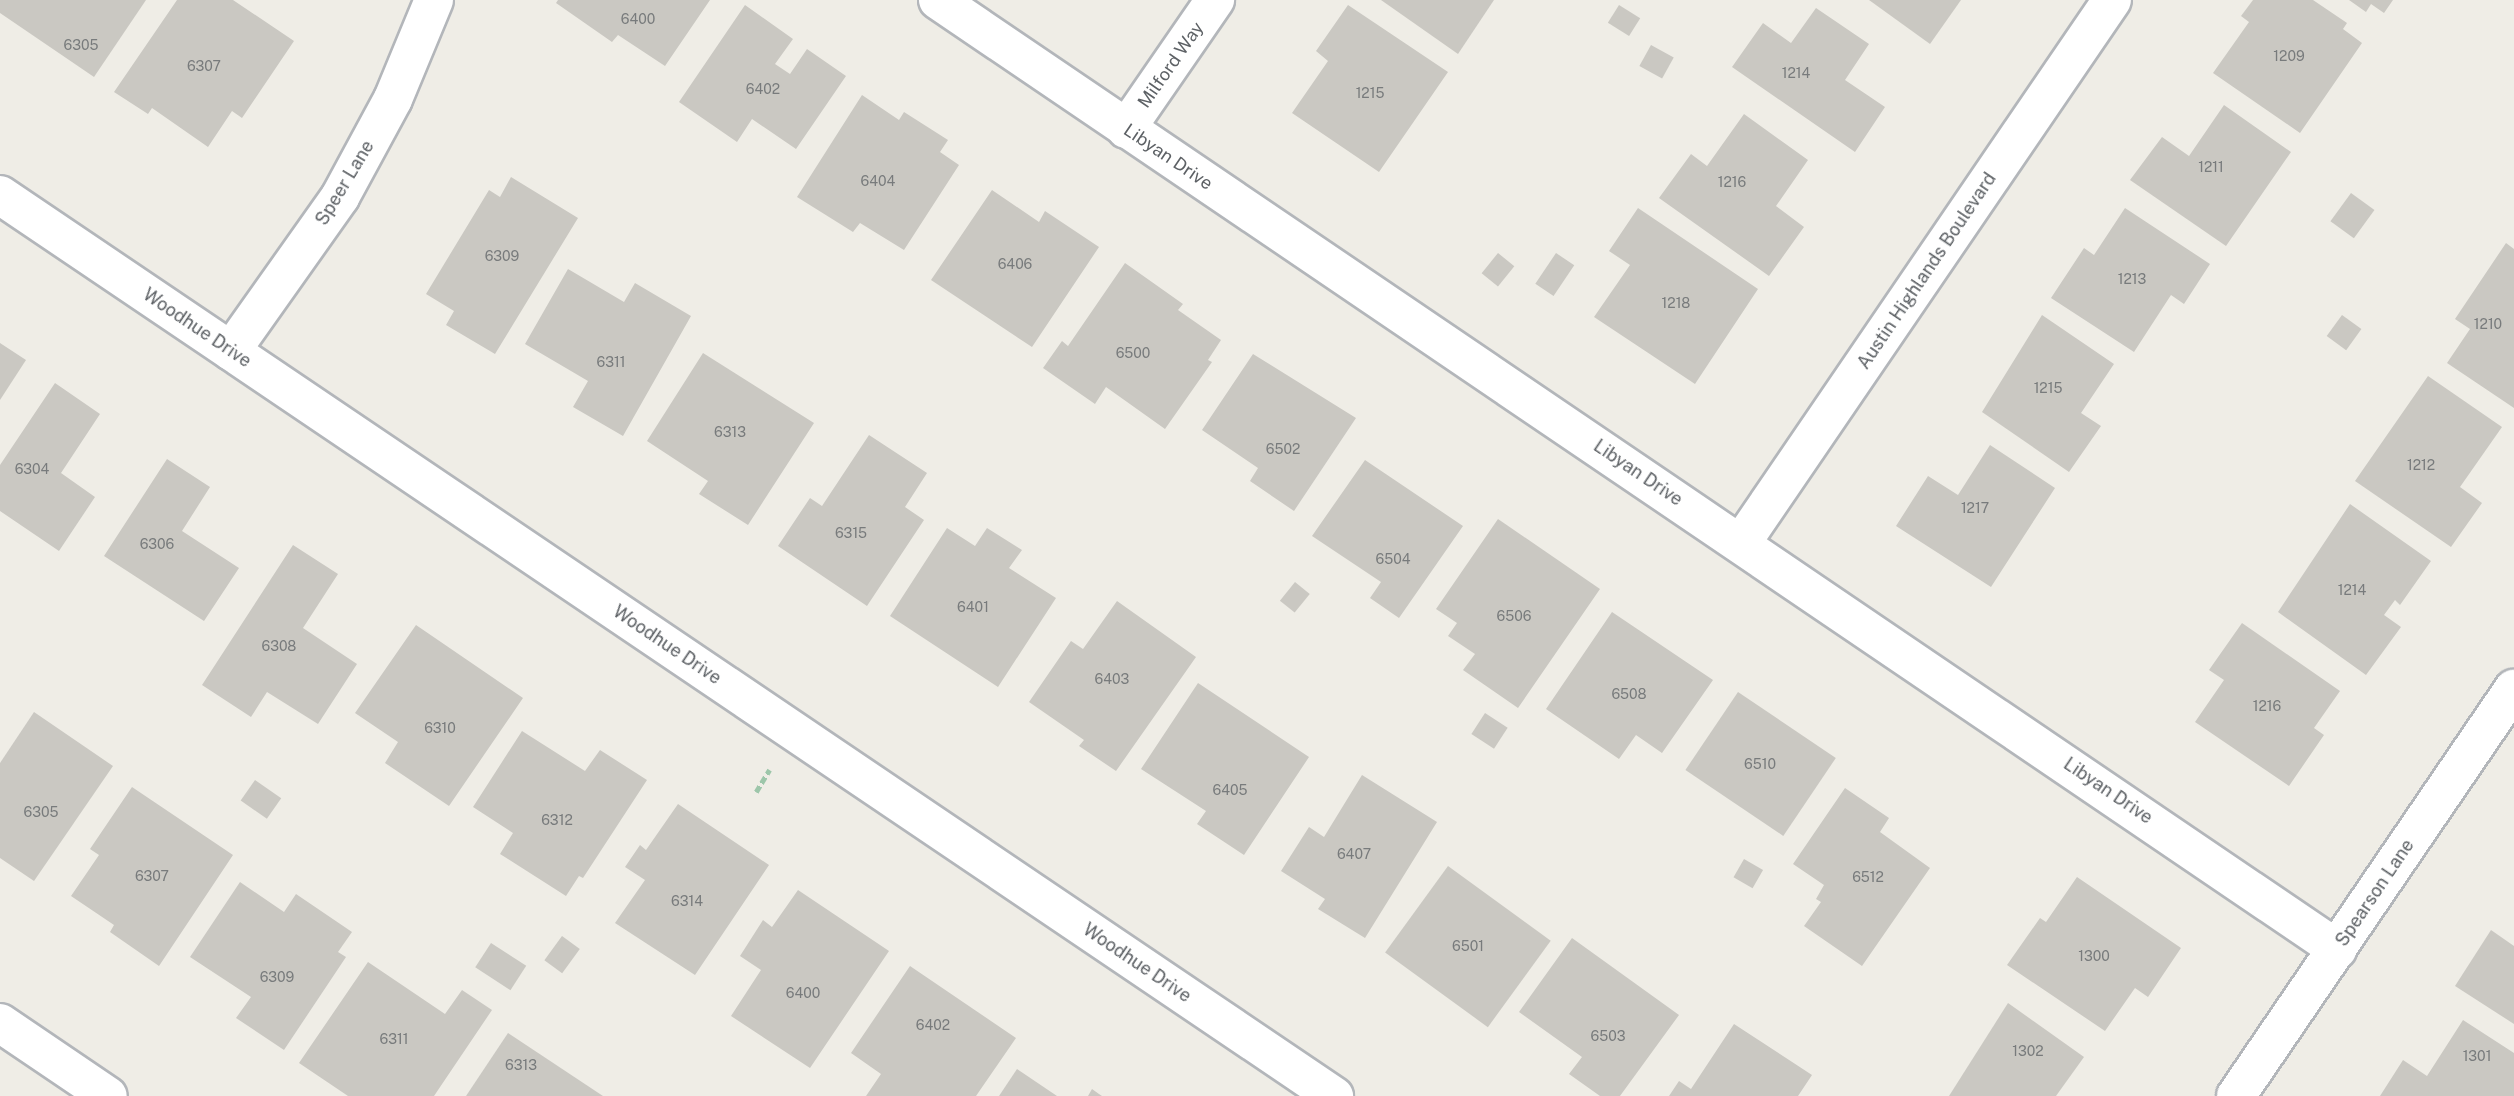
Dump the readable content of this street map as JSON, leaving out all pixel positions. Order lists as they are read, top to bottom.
{
  "streets": {
    "street": [
      "Milford Way",
      "Libyan Drive",
      "Speer Lane",
      "Austin Highlands Boulevard",
      "Woodhue Drive",
      "Spearson Lane"
    ]
  },
  "crossings": [
    ["Milford Way", "Libyan Drive"],
    ["Libyan Drive", "Austin Highlands Boulevard"],
    ["Libyan Drive", "Spearson Lane"],
    ["Speer Lane", "Woodhue Drive"]
  ],
  "house_numbers": [
    "6400",
    "6305",
    "1209",
    "6307",
    "1214",
    "6402",
    "1215",
    "1211",
    "6404",
    "1216",
    "6309",
    "6406",
    "1213",
    "1218",
    "1210",
    "6500",
    "6311",
    "1215",
    "6313",
    "6502",
    "1212",
    "6304",
    "1217",
    "6315",
    "6306",
    "6504",
    "1214",
    "6401",
    "6506",
    "6308",
    "6403",
    "6508",
    "1216",
    "6310",
    "6510",
    "6405",
    "6305",
    "6312",
    "6407",
    "6307",
    "6512",
    "6314",
    "6501",
    "1300",
    "6309",
    "6400",
    "6402",
    "6503",
    "6311",
    "1302",
    "1301",
    "6313"
  ]
}
